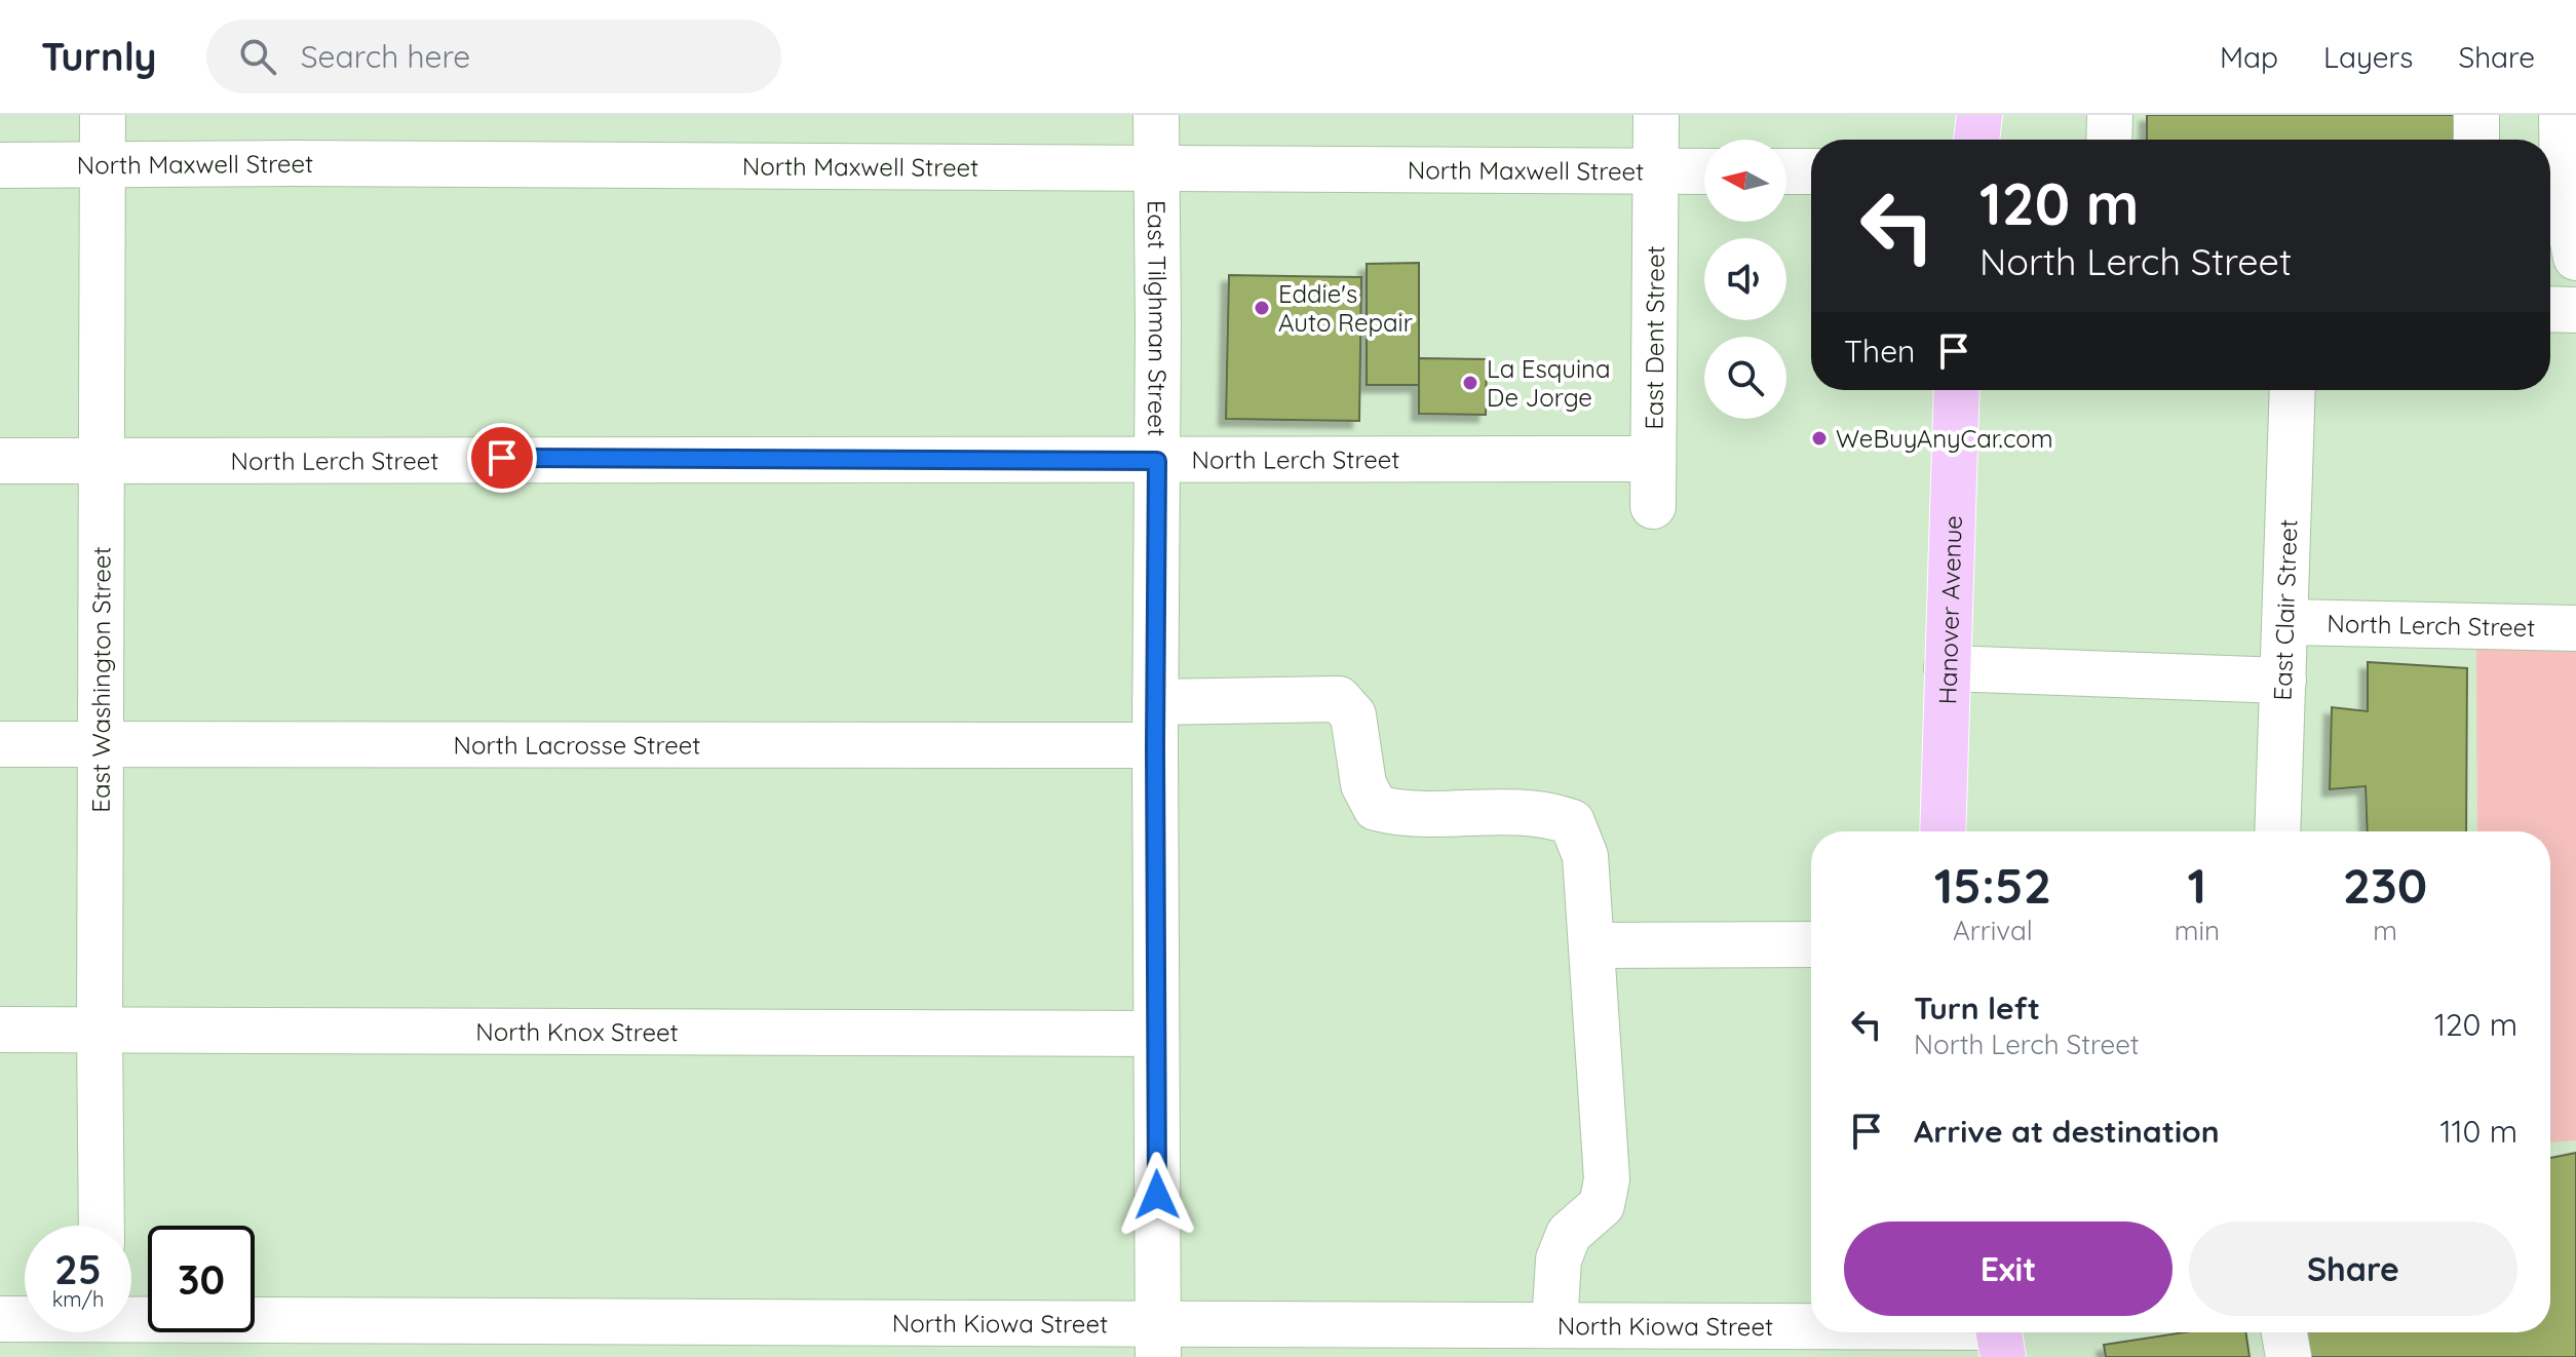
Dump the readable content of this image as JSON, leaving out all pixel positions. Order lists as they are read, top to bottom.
{
  "streets": {
    "main road": ["Hanover Avenue"],
    "street": [
      "North Maxwell Street",
      "East Tilghman Street",
      "East Dent Street",
      "North Lerch Street",
      "East Clair Street",
      "East Washington Street",
      "North Lacrosse Street",
      "North Knox Street",
      "North Kiowa Street"
    ]
  },
  "crossings": [
    ["North Maxwell Street", "East Tilghman Street"],
    ["North Maxwell Street", "East Dent Street"],
    ["North Maxwell Street", "East Washington Street"],
    ["East Tilghman Street", "North Lerch Street"],
    ["East Tilghman Street", "North Lacrosse Street"],
    ["East Tilghman Street", "North Knox Street"],
    ["East Tilghman Street", "North Kiowa Street"],
    ["East Dent Street", "North Lerch Street"],
    ["North Lerch Street", "East Clair Street"],
    ["North Lerch Street", "East Washington Street"],
    ["East Washington Street", "North Lacrosse Street"],
    ["East Washington Street", "North Knox Street"]
  ],
  "places": ["Eddie's Auto Repair", "La Esquina De Jorge", "WeBuyAnyCar.com"],
  "north": "left",
  "page": {
    "header": "Turnly",
    "search": "Search here",
    "nav": ["Map", "Layers", "Share"],
    "turn": ["120 m", "North Lerch Street"],
    "then": "Then",
    "eta": [
      "15:52",
      "Arrival",
      "1",
      "min",
      "230",
      "m"
    ],
    "list": [
      {
        "name": "Turn left",
        "note": "North Lerch Street",
        "value": "120 m"
      },
      {
        "name": "Arrive at destination",
        "value": "110 m"
      }
    ],
    "buttons": ["Exit", "Share"],
    "speed": "25 km/h",
    "limit": "30"
  }
}
